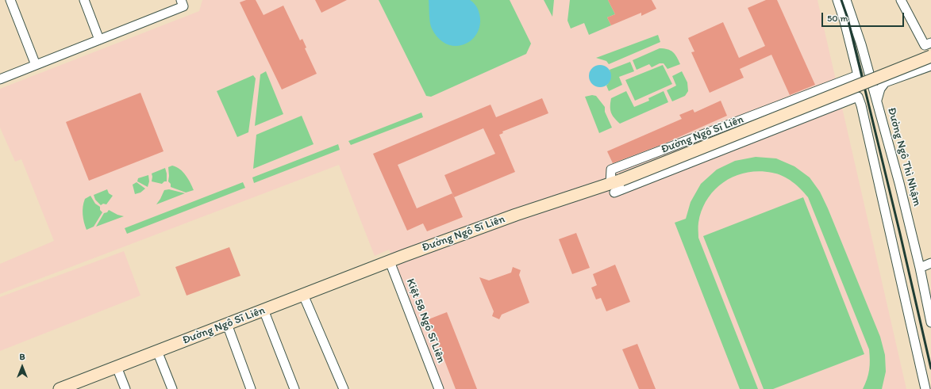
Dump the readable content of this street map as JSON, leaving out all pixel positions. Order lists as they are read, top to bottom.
{
  "streets": {
    "street": ["Đường Ngô Sĩ Liên", "Đường Ngô Thì Nhậm", "Kiệt 58 Ngô Sĩ Liên"]
  },
  "crossings": [
    ["Đường Ngô Sĩ Liên", "Kiệt 58 Ngô Sĩ Liên"]
  ],
  "scale_bar": "50 m",
  "north": "top"
}
